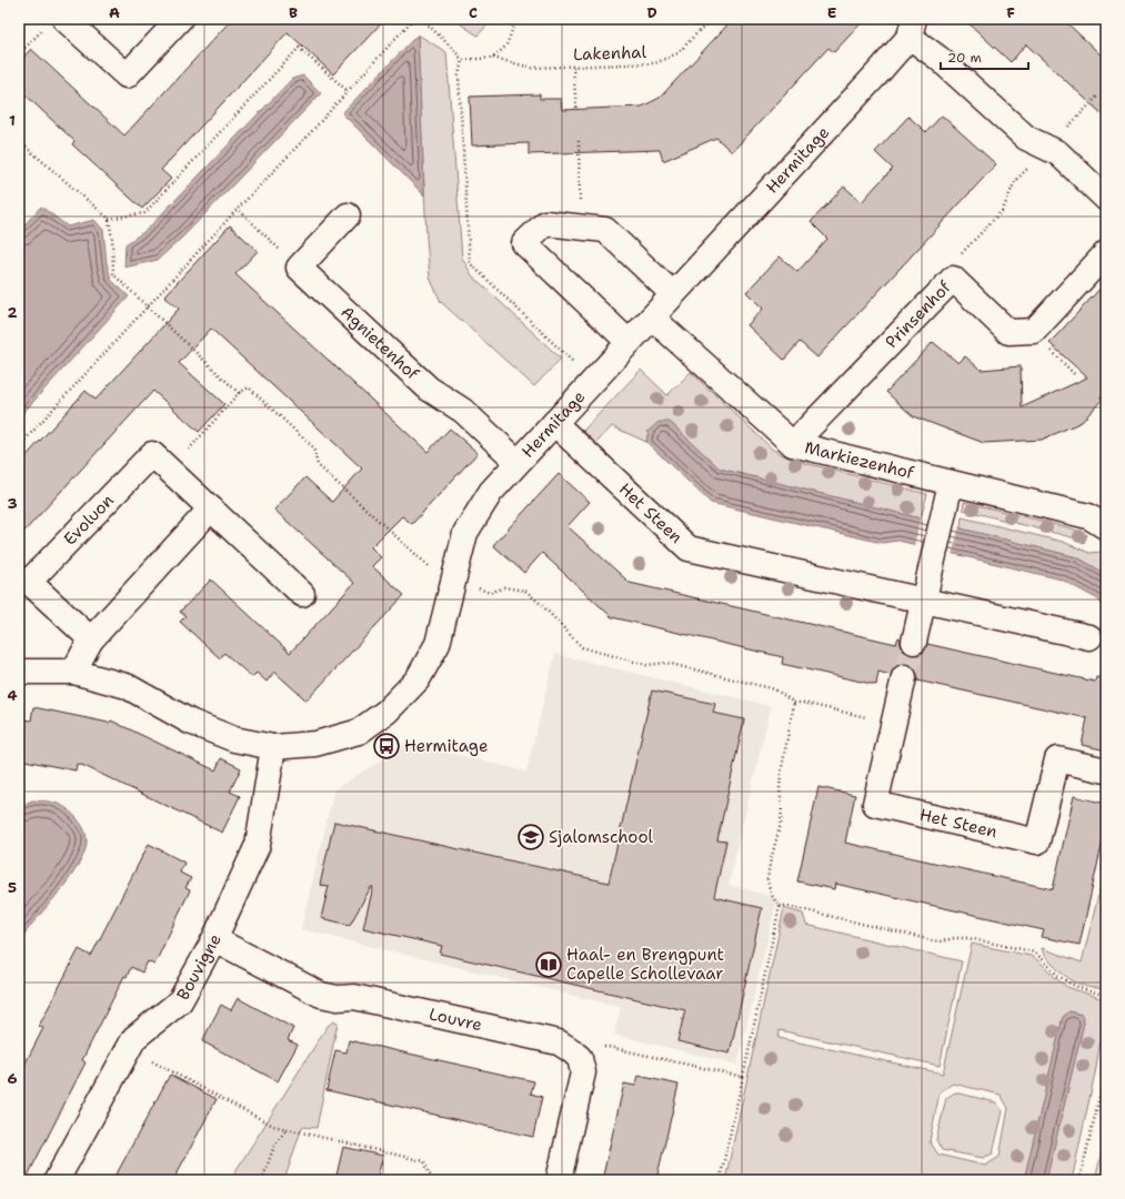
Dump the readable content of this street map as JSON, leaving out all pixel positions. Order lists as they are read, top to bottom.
{
  "streets": {
    "street": [
      "Hermitage",
      "Prinsenhof",
      "Agnietenhof",
      "Markiezenhof",
      "Het Steen",
      "Evoluon",
      "Bouvigne",
      "Louvre"
    ],
    "path": ["Lakenhal"]
  },
  "crossings": [
    ["Hermitage", "Agnietenhof"],
    ["Hermitage", "Markiezenhof"],
    ["Hermitage", "Het Steen"],
    ["Hermitage", "Bouvigne"],
    ["Prinsenhof", "Markiezenhof"],
    ["Bouvigne", "Louvre"]
  ],
  "places": {
    "bus stop": ["Hermitage"],
    "school or university": ["Sjalomschool"],
    "library": ["Haal- en Brengpunt Capelle Schollevaar"]
  },
  "scale_bar": "20 m",
  "grid": {
    "columns": [
      "A",
      "B",
      "C",
      "D",
      "E",
      "F"
    ],
    "rows": [
      "1",
      "2",
      "3",
      "4",
      "5",
      "6"
    ]
  }
}
